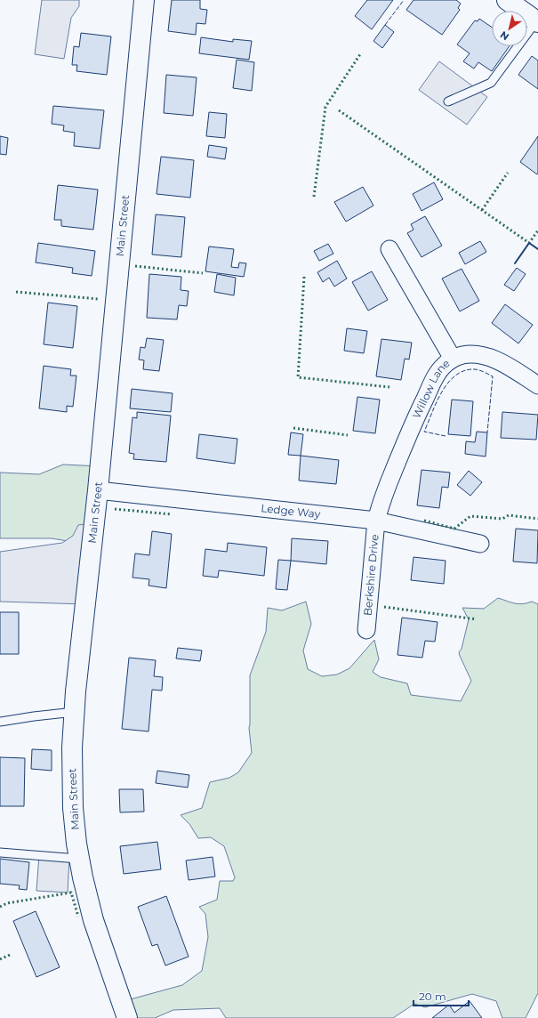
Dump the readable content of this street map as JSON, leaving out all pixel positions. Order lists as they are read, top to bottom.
{
  "streets": {
    "street": [
      "Main Street",
      "Willow Lane",
      "Ledge Way",
      "Berkshire Drive"
    ]
  },
  "crossings": [
    ["Main Street", "Ledge Way"],
    ["Willow Lane", "Ledge Way"],
    ["Willow Lane", "Berkshire Drive"],
    ["Ledge Way", "Berkshire Drive"]
  ],
  "scale_bar": "20 m",
  "north": "bottom left"
}
